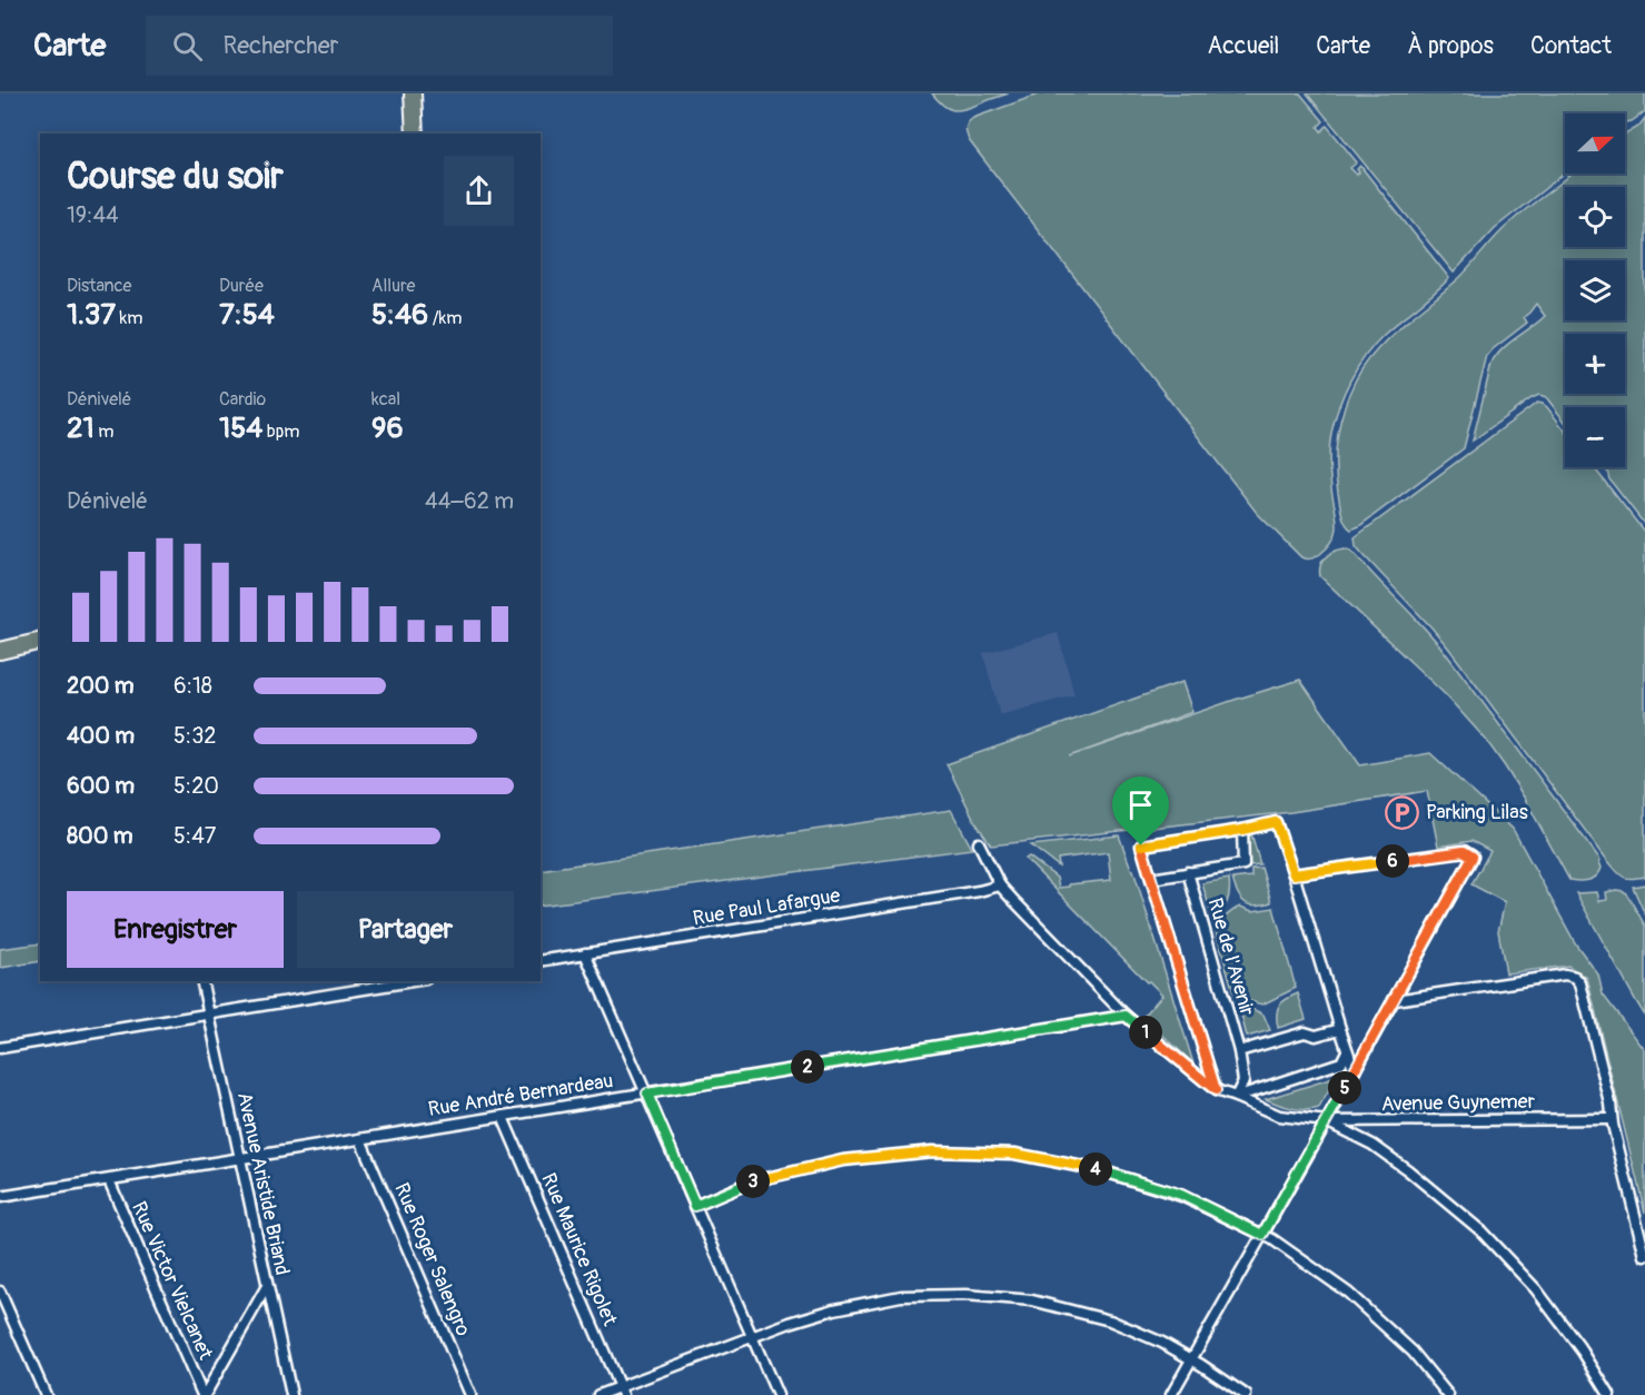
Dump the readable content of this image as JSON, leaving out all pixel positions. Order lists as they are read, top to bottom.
{
  "streets": {
    "street": [
      "Rue Paul Lafargue",
      "Rue de l'Avenir",
      "Rue André Bernardeau",
      "Avenue Guynemer",
      "Avenue Aristide Briand",
      "Rue Maurice Rigolet",
      "Rue Roger Salengro",
      "Rue Victor Vielcanet"
    ]
  },
  "crossings": [
    ["Rue Paul Lafargue", "Avenue Guynemer"],
    ["Rue de l'Avenir", "Avenue Guynemer"],
    ["Rue André Bernardeau", "Avenue Guynemer"],
    ["Rue André Bernardeau", "Avenue Aristide Briand"],
    ["Rue André Bernardeau", "Rue Maurice Rigolet"],
    ["Rue André Bernardeau", "Rue Roger Salengro"],
    ["Rue André Bernardeau", "Rue Victor Vielcanet"]
  ],
  "places": {
    "parking": ["Parking Lilas"]
  },
  "north": "right",
  "page": {
    "header": "Carte",
    "search": "Rechercher",
    "nav": [
      "Accueil",
      "Carte",
      "À propos",
      "Contact"
    ],
    "map_buttons": ["+", "−"],
    "heading": ["Course du soir", "19:44"],
    "stats": [
      ["Distance", "1.37 km"],
      ["Durée", "7:54"],
      ["Allure", "5:46 /km"],
      ["Dénivelé", "21 m"],
      ["Cardio", "154 bpm"],
      ["kcal", "96"]
    ],
    "chart": ["Dénivelé", "44–62 m"],
    "list": [
      {
        "name": "200 m",
        "note": "6:18"
      },
      {
        "name": "400 m",
        "note": "5:32"
      },
      {
        "name": "600 m",
        "note": "5:20"
      },
      {
        "name": "800 m",
        "note": "5:47"
      }
    ],
    "pins": [
      "6",
      "1",
      "2",
      "5",
      "4",
      "3"
    ],
    "buttons": ["Enregistrer", "Partager"]
  }
}
